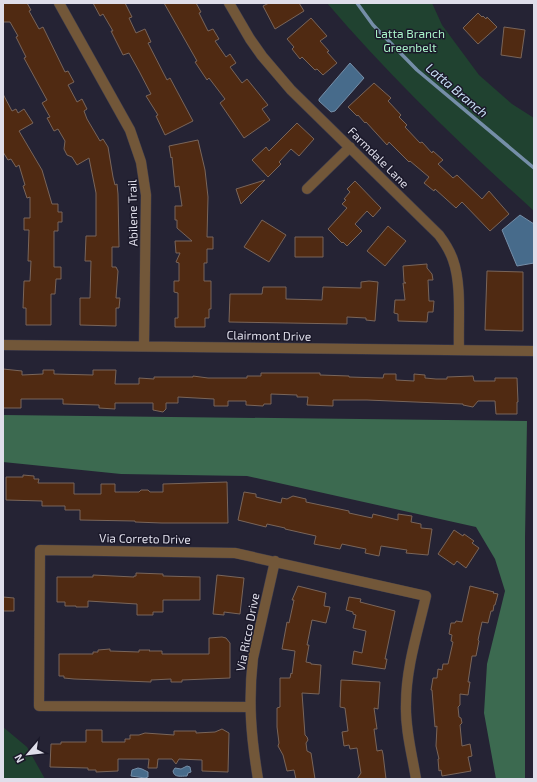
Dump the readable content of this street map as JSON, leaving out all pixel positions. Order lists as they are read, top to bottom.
{
  "streets": {
    "street": [
      "Farmdale Lane",
      "Abilene Trail",
      "Clairmont Drive",
      "Via Correto Drive",
      "Via Ricco Drive"
    ]
  },
  "crossings": [
    ["Farmdale Lane", "Clairmont Drive"],
    ["Abilene Trail", "Clairmont Drive"],
    ["Via Correto Drive", "Via Ricco Drive"]
  ],
  "water": ["Latta Branch"],
  "parks": ["Latta Branch Greenbelt"],
  "north": "bottom left"
}
